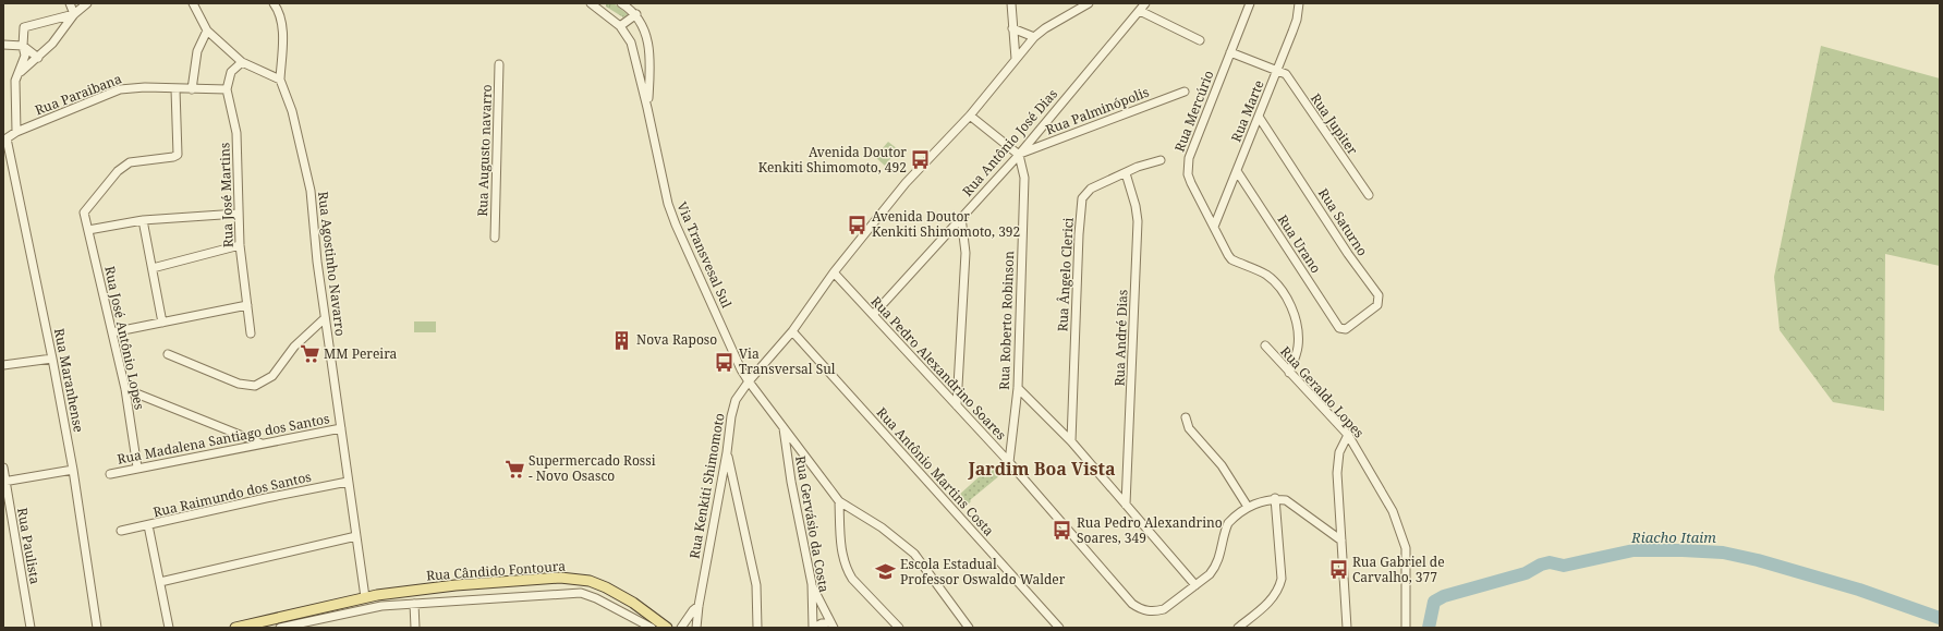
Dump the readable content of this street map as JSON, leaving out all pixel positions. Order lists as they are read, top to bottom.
{
  "streets": {
    "main road": ["Rua Cândido Fontoura"],
    "street": [
      "Rua Paraibana",
      "Rua Palminópolis",
      "Rua Mercúrio",
      "Rua Marte",
      "Rua Jupiter",
      "Rua Antônio José Dias",
      "Rua Augusto navarro",
      "Rua José Martins",
      "Rua Saturno",
      "Rua Urano",
      "Via Transvesal Sul",
      "Rua Agostinho Navarro",
      "Rua Ângelo Clerici",
      "Rua Roberto Robinson",
      "Rua José Antônio Lopes",
      "Rua André Dias",
      "Rua Pedro Alexandrino Soares",
      "Rua Maranhense",
      "Rua Geraldo Lopes",
      "Rua Madalena Santiago dos Santos",
      "Rua Antônio Martins Costa",
      "Rua Kenkiti Shimomoto",
      "Rua Raimundo dos Santos",
      "Rua Gervásio da Costa",
      "Rua Paulista"
    ]
  },
  "crossings": [
    ["Rua Paraibana", "Rua José Martins"],
    ["Rua Paraibana", "Rua José Antônio Lopes"],
    ["Rua Paraibana", "Rua Maranhense"],
    ["Rua Palminópolis", "Rua Antônio José Dias"],
    ["Rua Palminópolis", "Rua Roberto Robinson"],
    ["Rua Mercúrio", "Rua Marte"],
    ["Rua Mercúrio", "Rua Geraldo Lopes"],
    ["Rua Marte", "Rua Jupiter"],
    ["Rua Marte", "Rua Saturno"],
    ["Rua Marte", "Rua Urano"],
    ["Rua Antônio José Dias", "Rua Roberto Robinson"],
    ["Rua Antônio José Dias", "Rua Pedro Alexandrino Soares"],
    ["Rua Saturno", "Rua Urano"],
    ["Via Transvesal Sul", "Rua Kenkiti Shimomoto"],
    ["Via Transvesal Sul", "Rua Gervásio da Costa"],
    ["Rua Agostinho Navarro", "Rua Madalena Santiago dos Santos"],
    ["Rua Agostinho Navarro", "Rua Raimundo dos Santos"],
    ["Rua Agostinho Navarro", "Rua Cândido Fontoura"],
    ["Rua Ângelo Clerici", "Rua André Dias"],
    ["Rua Roberto Robinson", "Rua Pedro Alexandrino Soares"],
    ["Rua José Antônio Lopes", "Rua Madalena Santiago dos Santos"],
    ["Rua Pedro Alexandrino Soares", "Rua Kenkiti Shimomoto"],
    ["Rua Antônio Martins Costa", "Rua Kenkiti Shimomoto"]
  ],
  "districts": ["Jardim Boa Vista"],
  "water": ["Riacho Itaim"],
  "places": {
    "bus stop": [
      "Avenida Doutor Kenkiti Shimomoto, 492",
      "Avenida Doutor Kenkiti Shimomoto, 392",
      "Via Transversal Sul",
      "Rua Pedro Alexandrino Soares, 349",
      "Rua Gabriel de Carvalho, 377"
    ],
    "building": ["Nova Raposo"],
    "supermarket": ["MM Pereira", "Supermercado Rossi - Novo Osasco"],
    "school or university": ["Escola Estadual Professor Oswaldo Walder"]
  }
}
